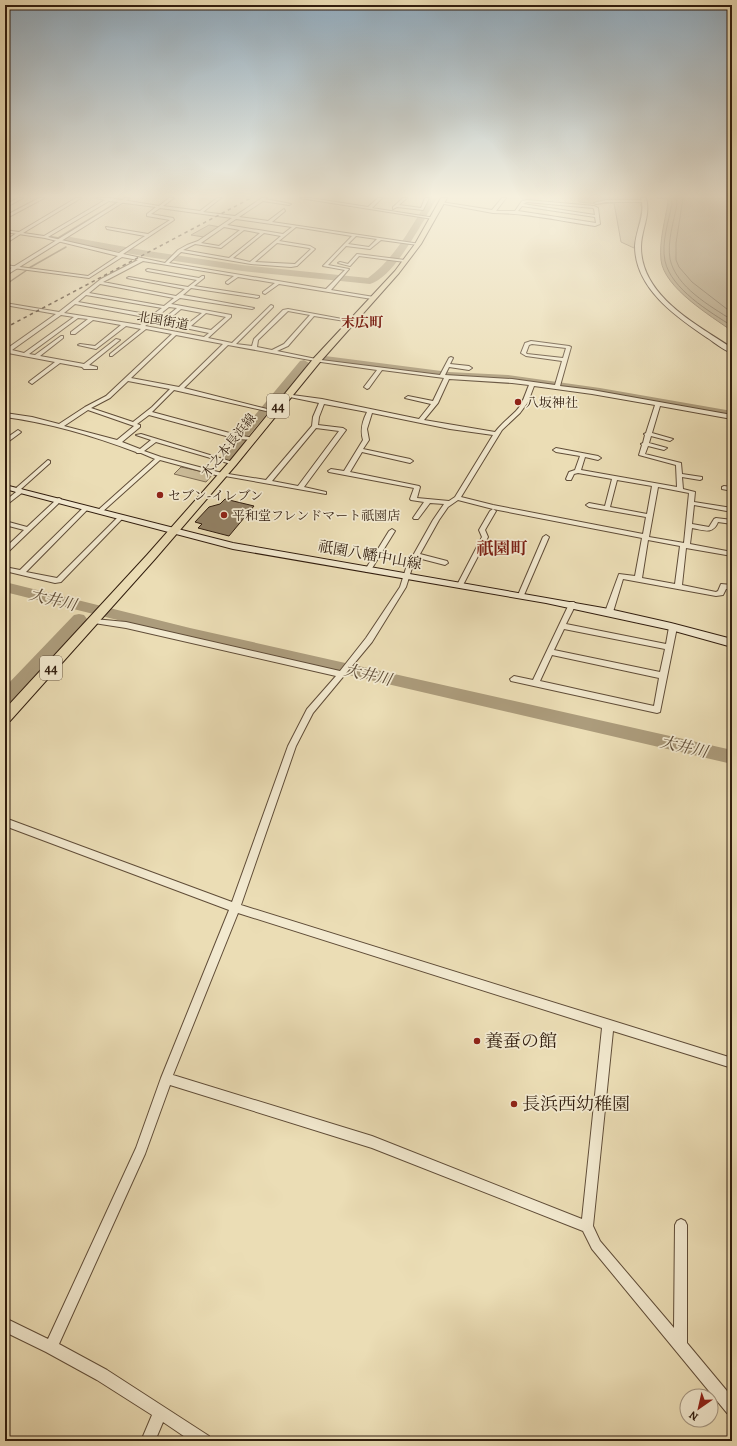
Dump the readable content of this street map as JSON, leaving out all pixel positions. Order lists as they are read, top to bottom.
{
  "streets": {
    "main road": ["44", "木之本長浜線", "祇園八幡中山線"],
    "street": ["北国街道"]
  },
  "crossings": [
    ["北国街道", "木之本長浜線"],
    ["木之本長浜線", "祇園八幡中山線"]
  ],
  "districts": ["末広町", "祇園町"],
  "water": ["大井川"],
  "places": [
    "八坂神社",
    "セブン-イレブン",
    "平和堂フレンドマート祇園店",
    "養蚕の館",
    "長浜西幼稚園"
  ],
  "north": "bottom left"
}
